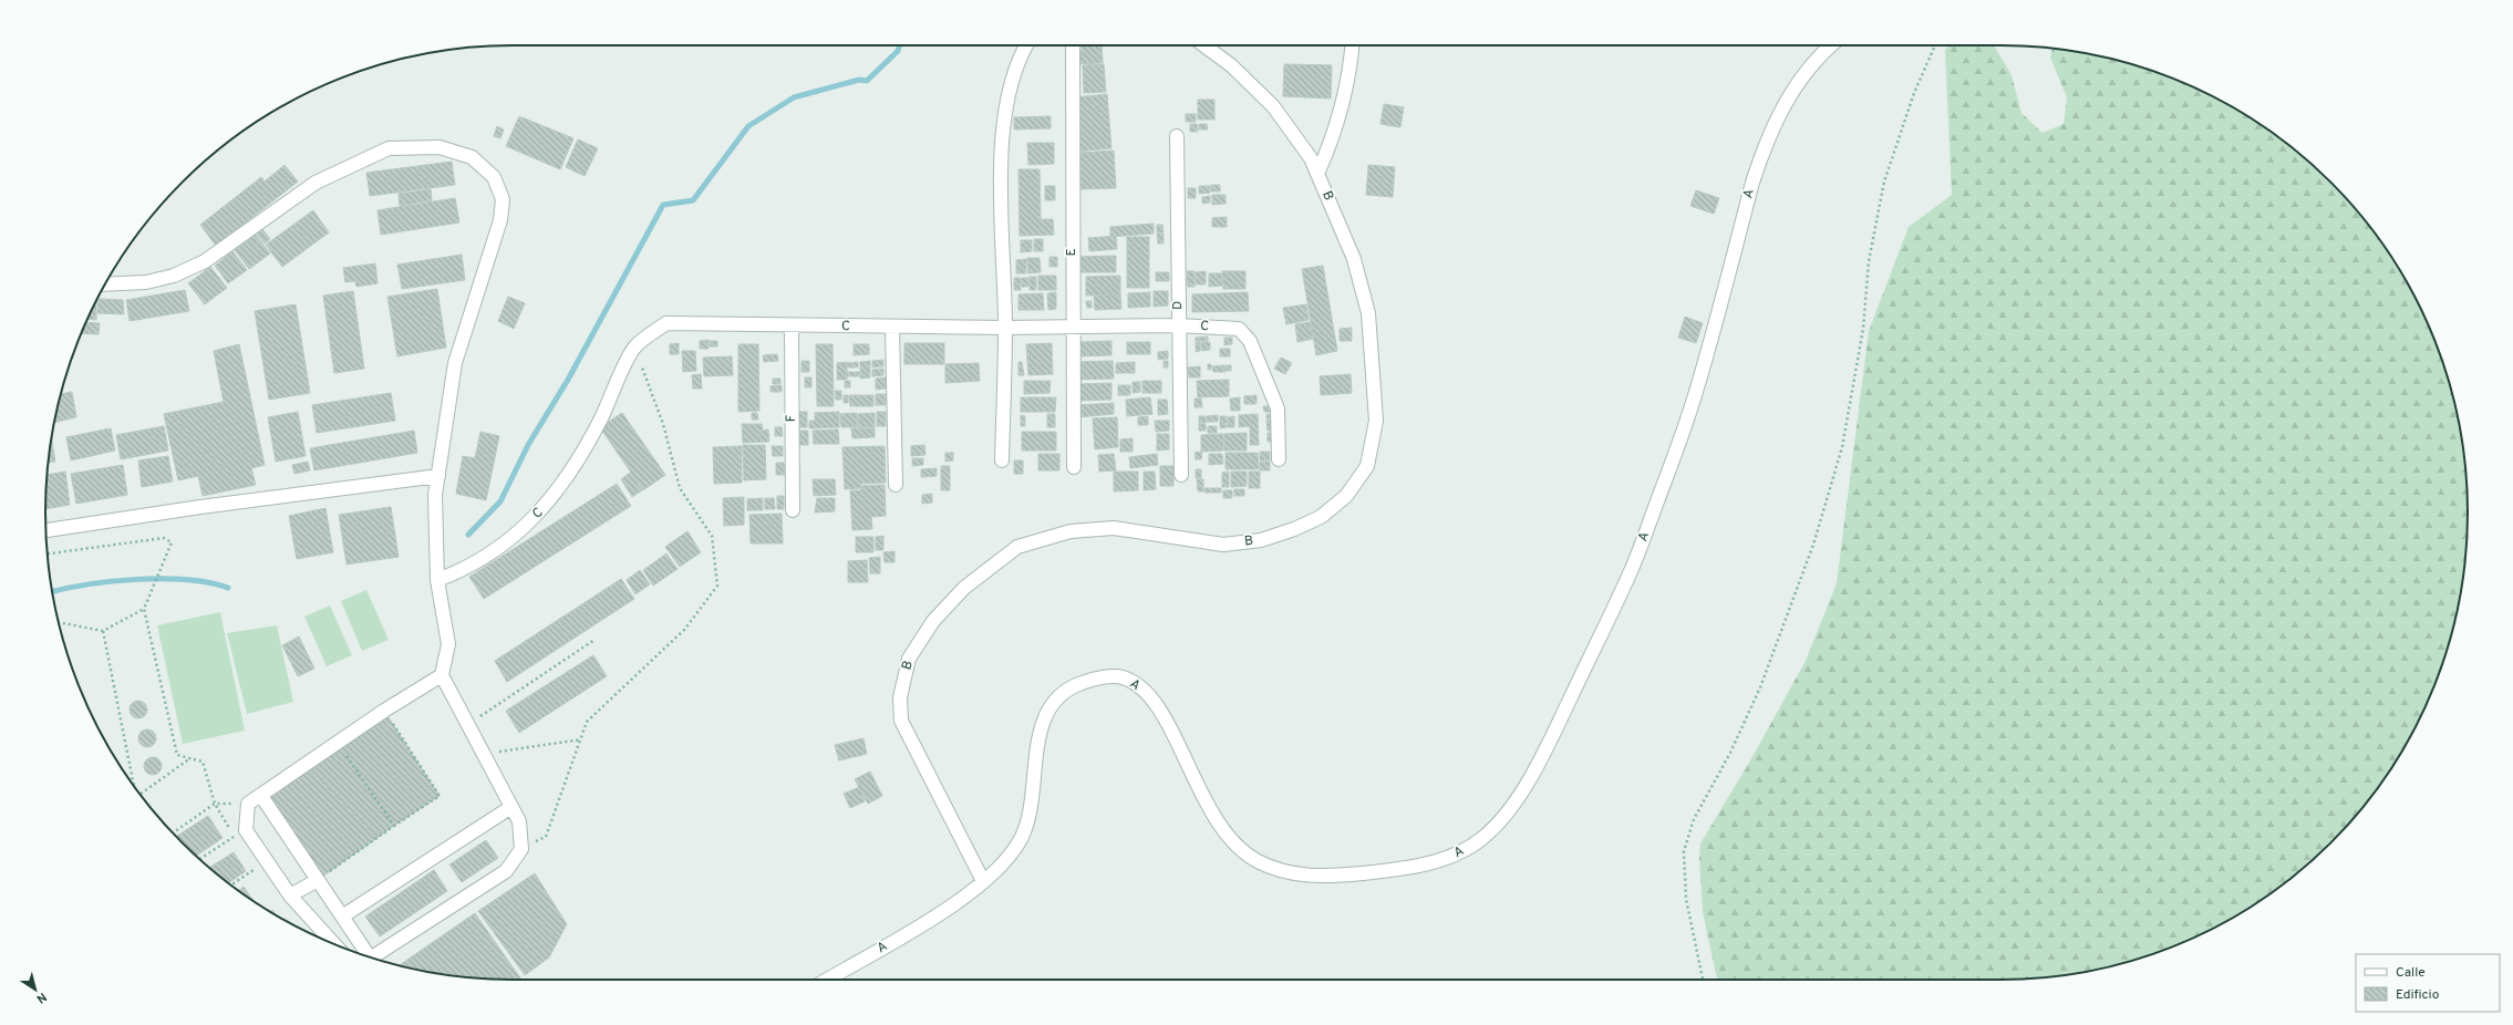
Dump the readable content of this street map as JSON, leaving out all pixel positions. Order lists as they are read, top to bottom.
{
  "streets": {
    "street": [
      "A",
      "B",
      "E",
      "D",
      "C",
      "F"
    ]
  },
  "crossings": [
    ["A", "B"],
    ["E", "C"],
    ["D", "C"],
    ["C", "F"]
  ],
  "legend": ["Calle", "Edificio"],
  "north": "bottom right"
}
